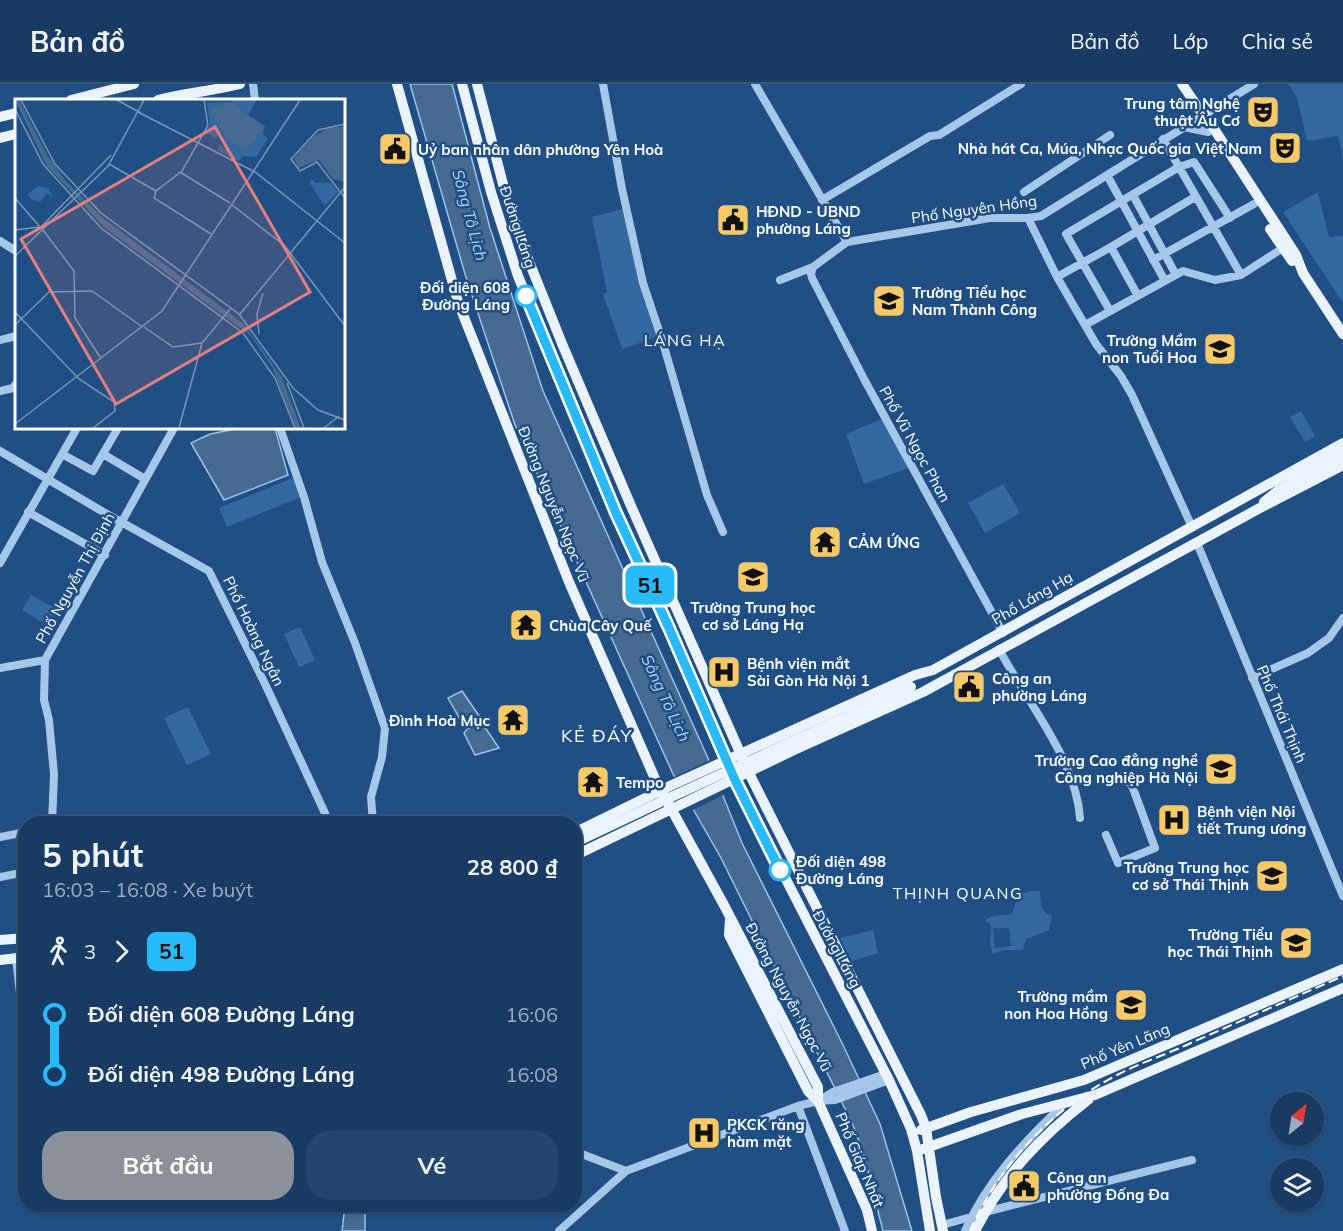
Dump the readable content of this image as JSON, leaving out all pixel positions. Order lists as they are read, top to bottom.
{
  "streets": {
    "main road": [
      "Đường Láng",
      "Đường Nguyễn Ngọc Vũ",
      "Phố Láng Hạ",
      "Phố Yên Lãng",
      "Phố Giáp Nhất"
    ],
    "street": [
      "Phố Nguyên Hồng",
      "Phố Vũ Ngọc Phan",
      "Phố Nguyễn Thị Định",
      "Phố Hoàng Ngân",
      "Phố Thái Thịnh"
    ]
  },
  "crossings": [
    ["Phố Nguyên Hồng", "Phố Vũ Ngọc Phan"],
    ["Đường Láng", "Phố Láng Hạ"],
    ["Đường Láng", "Phố Yên Lãng"],
    ["Phố Vũ Ngọc Phan", "Phố Láng Hạ"],
    ["Đường Nguyễn Ngọc Vũ", "Phố Láng Hạ"],
    ["Đường Nguyễn Ngọc Vũ", "Phố Giáp Nhất"],
    ["Phố Nguyễn Thị Định", "Phố Hoàng Ngân"],
    ["Phố Láng Hạ", "Phố Thái Thịnh"]
  ],
  "districts": ["LÁNG HẠ", "KẺ ĐÁY", "THỊNH QUANG"],
  "water": ["Sông Tô Lịch"],
  "places": {
    "theatre": ["Trung tâm Nghệ thuật Âu Cơ", "Nhà hát Ca, Múa, Nhạc Quốc gia Việt Nam"],
    "public building": [
      "Uỷ ban nhân dân phường Yên Hoà",
      "HĐND - UBND phường Láng",
      "Công an phường Láng",
      "Công an phường Đống Đa"
    ],
    "other": ["Đối diện 608 Đường Láng", "Đối diện 498 Đường Láng"],
    "school or university": [
      "Trường Tiểu học Nam Thành Công",
      "Trường Mầm non Tuổi Hoa",
      "Trường Trung học cơ sở Láng Hạ",
      "Trường Cao đẳng nghề Công nghiệp Hà Nội",
      "Trường Trung học cơ sở Thái Thịnh",
      "Trường Tiểu học Thái Thịnh",
      "Trường mầm non Hoa Hồng"
    ],
    "temple": [
      "CẢM ỨNG",
      "Chùa Cây Quế",
      "Đình Hoà Mục",
      "Tempo"
    ],
    "hospital": ["Bệnh viện mắt Sài Gòn Hà Nội 1", "Bệnh viện Nội tiết Trung ương", "PKCK răng hàm mặt"]
  },
  "lines": ["bus line 51"],
  "north": "top right",
  "page": {
    "header": "Bản đồ",
    "nav": ["Bản đồ", "Lớp", "Chia sẻ"],
    "on_map": "51",
    "heading": ["5 phút", "16:03 – 16:08 · Xe buýt", "28 800 ₫"],
    "legs": ["3", "51"],
    "list": [
      {
        "name": "Đối diện 608 Đường Láng",
        "value": "16:06"
      },
      {
        "name": "Đối diện 498 Đường Láng",
        "value": "16:08"
      }
    ],
    "buttons": ["Bắt đầu", "Vé"]
  }
}
